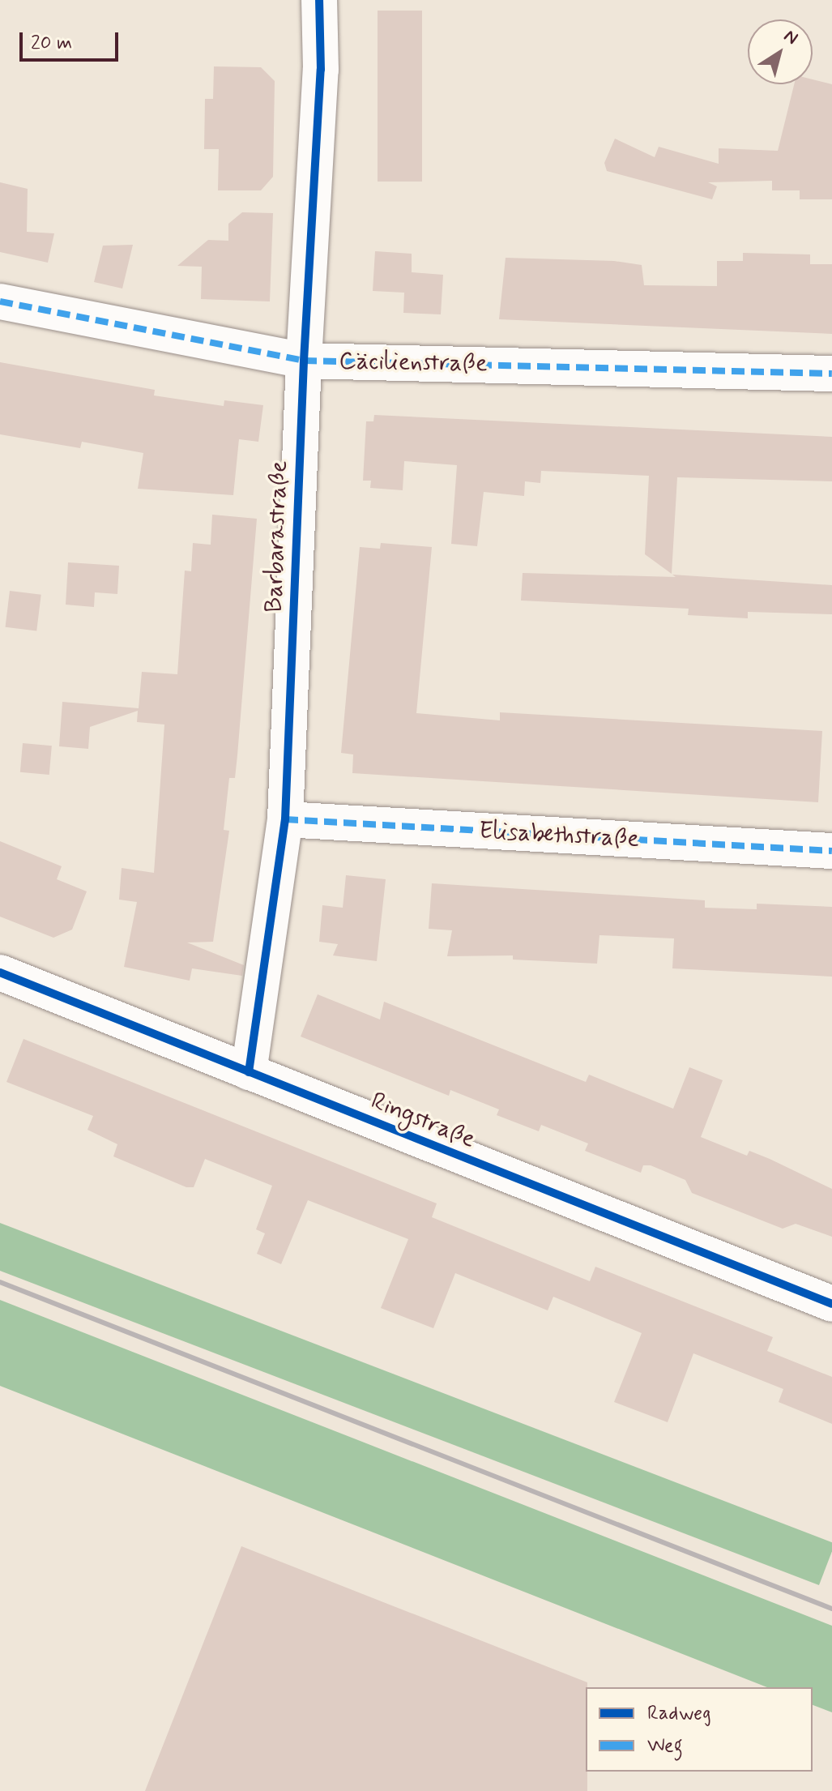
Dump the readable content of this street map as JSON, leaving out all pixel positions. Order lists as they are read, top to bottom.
{
  "streets": {
    "street": [
      "Cäcilienstraße",
      "Barbarastraße",
      "Elisabethstraße",
      "Ringstraße"
    ]
  },
  "crossings": [
    ["Cäcilienstraße", "Barbarastraße"],
    ["Barbarastraße", "Elisabethstraße"],
    ["Barbarastraße", "Ringstraße"]
  ],
  "legend": ["Radweg", "Weg"],
  "scale_bar": "20 m",
  "north": "top right"
}
